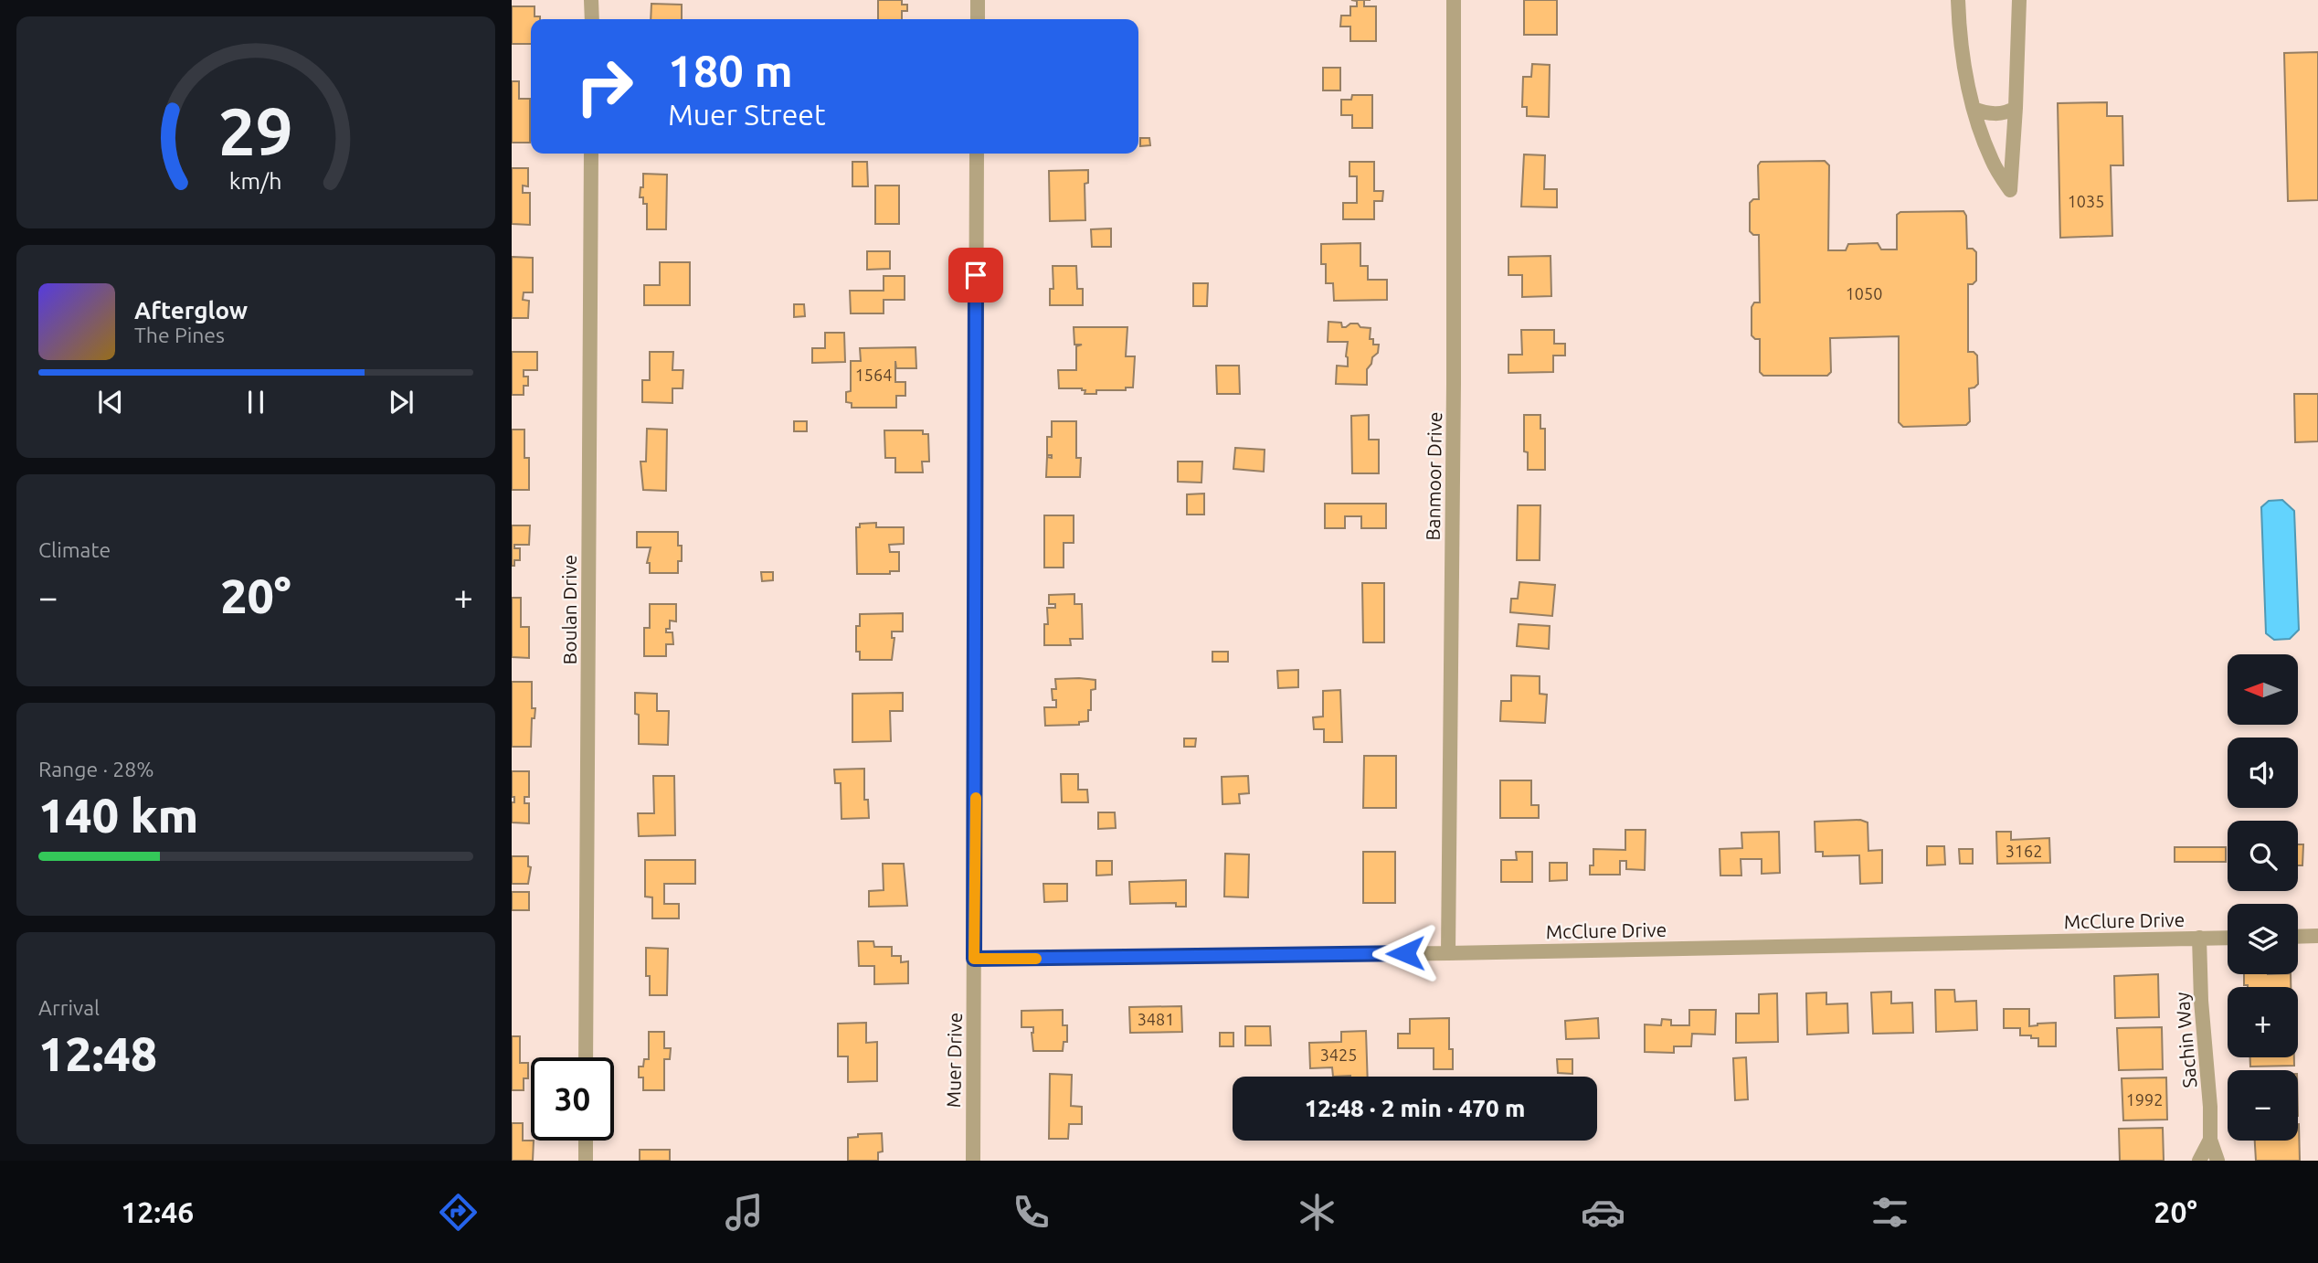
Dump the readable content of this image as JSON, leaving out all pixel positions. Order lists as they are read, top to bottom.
{
  "streets": {
    "street": [
      "Banmoor Drive",
      "Boulan Drive",
      "McClure Drive",
      "Sachin Way",
      "Muer Drive"
    ]
  },
  "crossings": [
    ["Banmoor Drive", "McClure Drive"],
    ["McClure Drive", "Sachin Way"],
    ["McClure Drive", "Muer Drive"]
  ],
  "house_numbers": [
    "1035",
    "1050",
    "1564",
    "3162",
    "3481",
    "3425",
    "1992"
  ],
  "north": "left",
  "page": {
    "turn": ["180 m", "Muer Street"],
    "song": ["Afterglow", "The Pines"],
    "tile": [
      "Climate",
      ["Range · 28%", "140 km"],
      ["Arrival", "12:48"]
    ],
    "heat": ["−", "20°", "+"],
    "map_buttons": ["+", "−"],
    "limit": "30",
    "trip": "12:48 · 2 min · 470 m",
    "tabs": ["12:46", "20°"],
    "gauge": ["29", "km/h"]
  }
}
